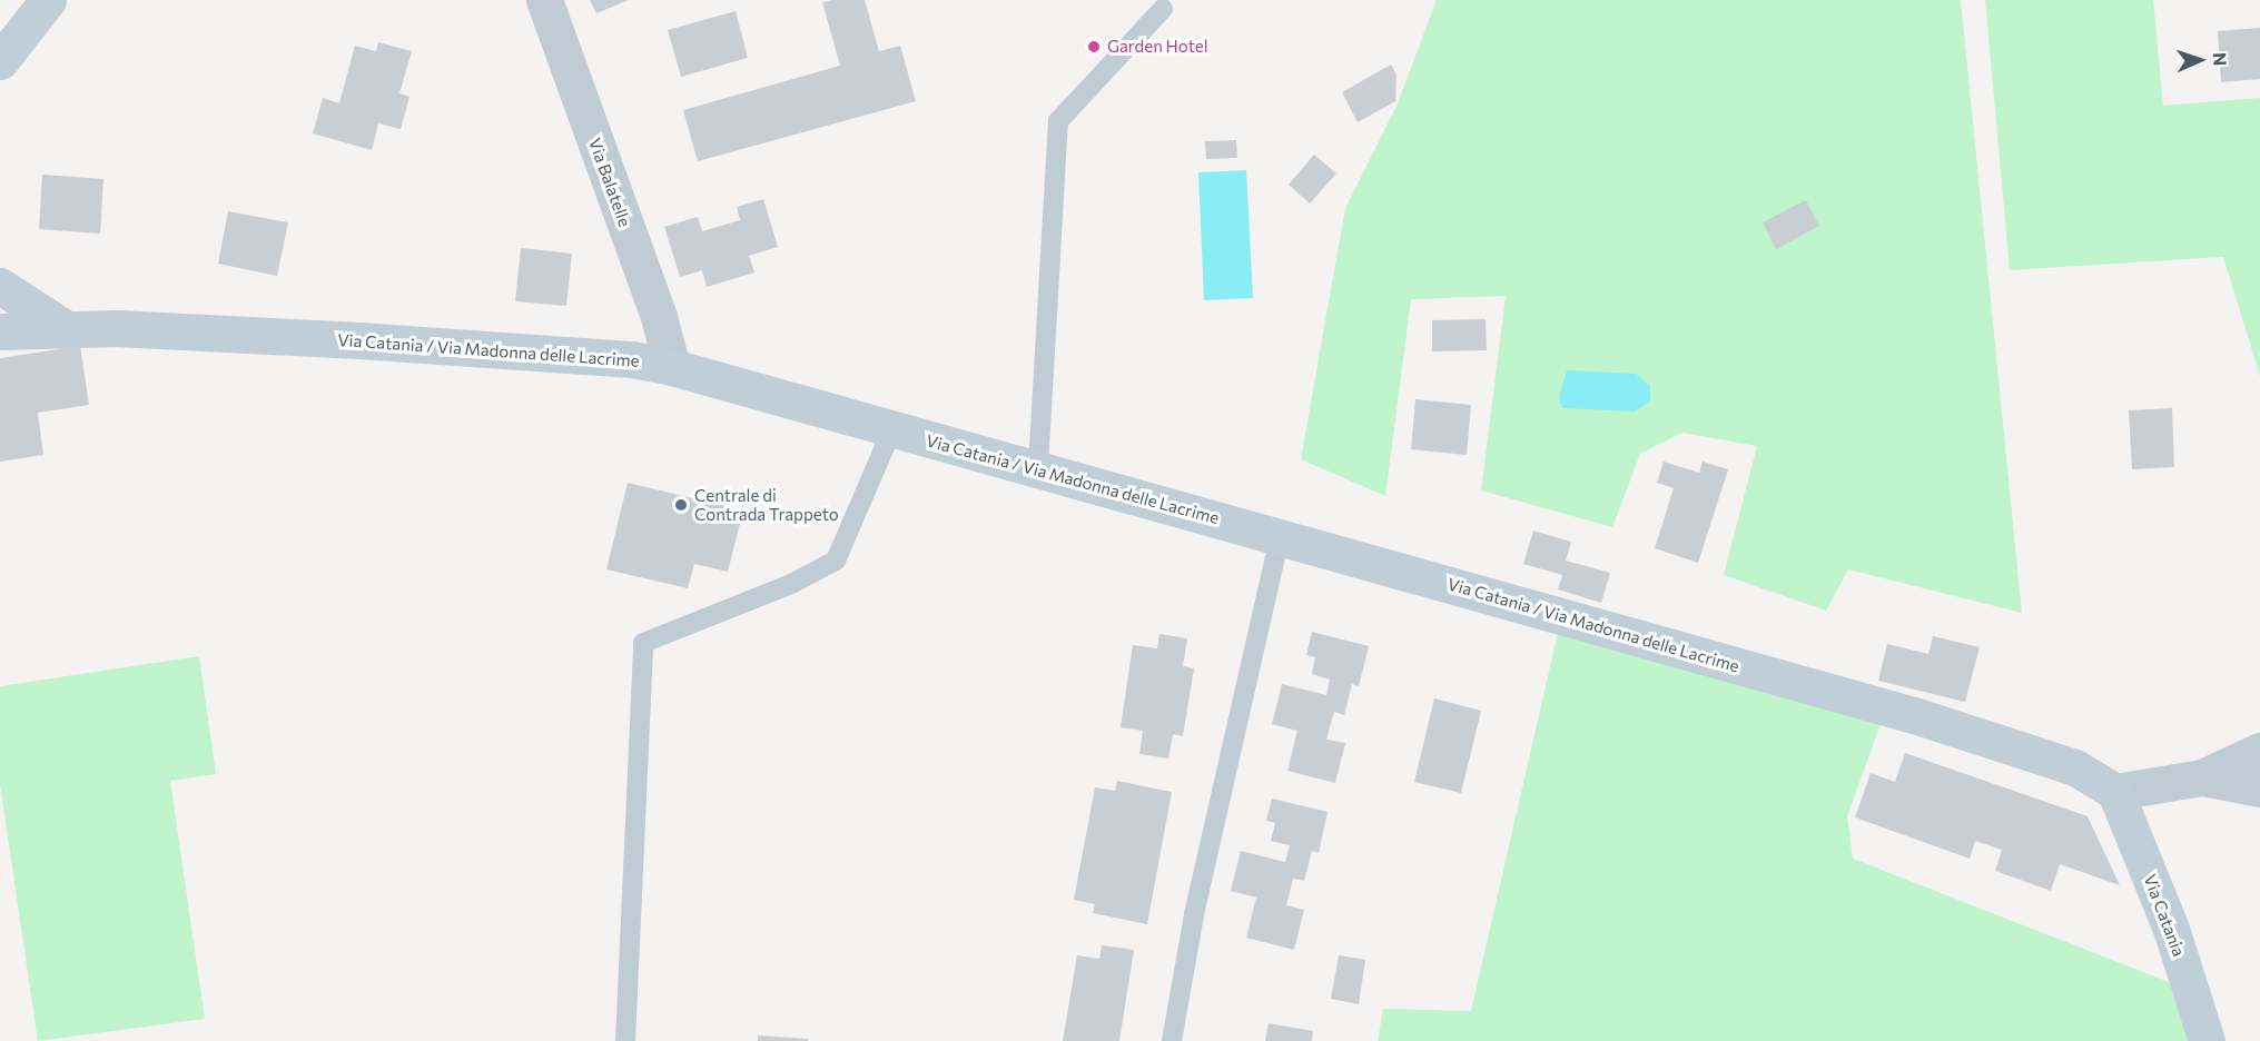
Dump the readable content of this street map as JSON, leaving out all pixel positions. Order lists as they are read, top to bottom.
{
  "streets": {
    "main road": ["Via Catania / Via Madonna delle Lacrime", "Via Catania"],
    "street": ["Via Balatelle"]
  },
  "crossings": [
    ["Via Balatelle", "Via Catania / Via Madonna delle Lacrime"],
    ["Via Catania / Via Madonna delle Lacrime", "Via Catania"]
  ],
  "places": ["Garden Hotel", "Centrale di Contrada Trappeto"],
  "north": "right"
}
